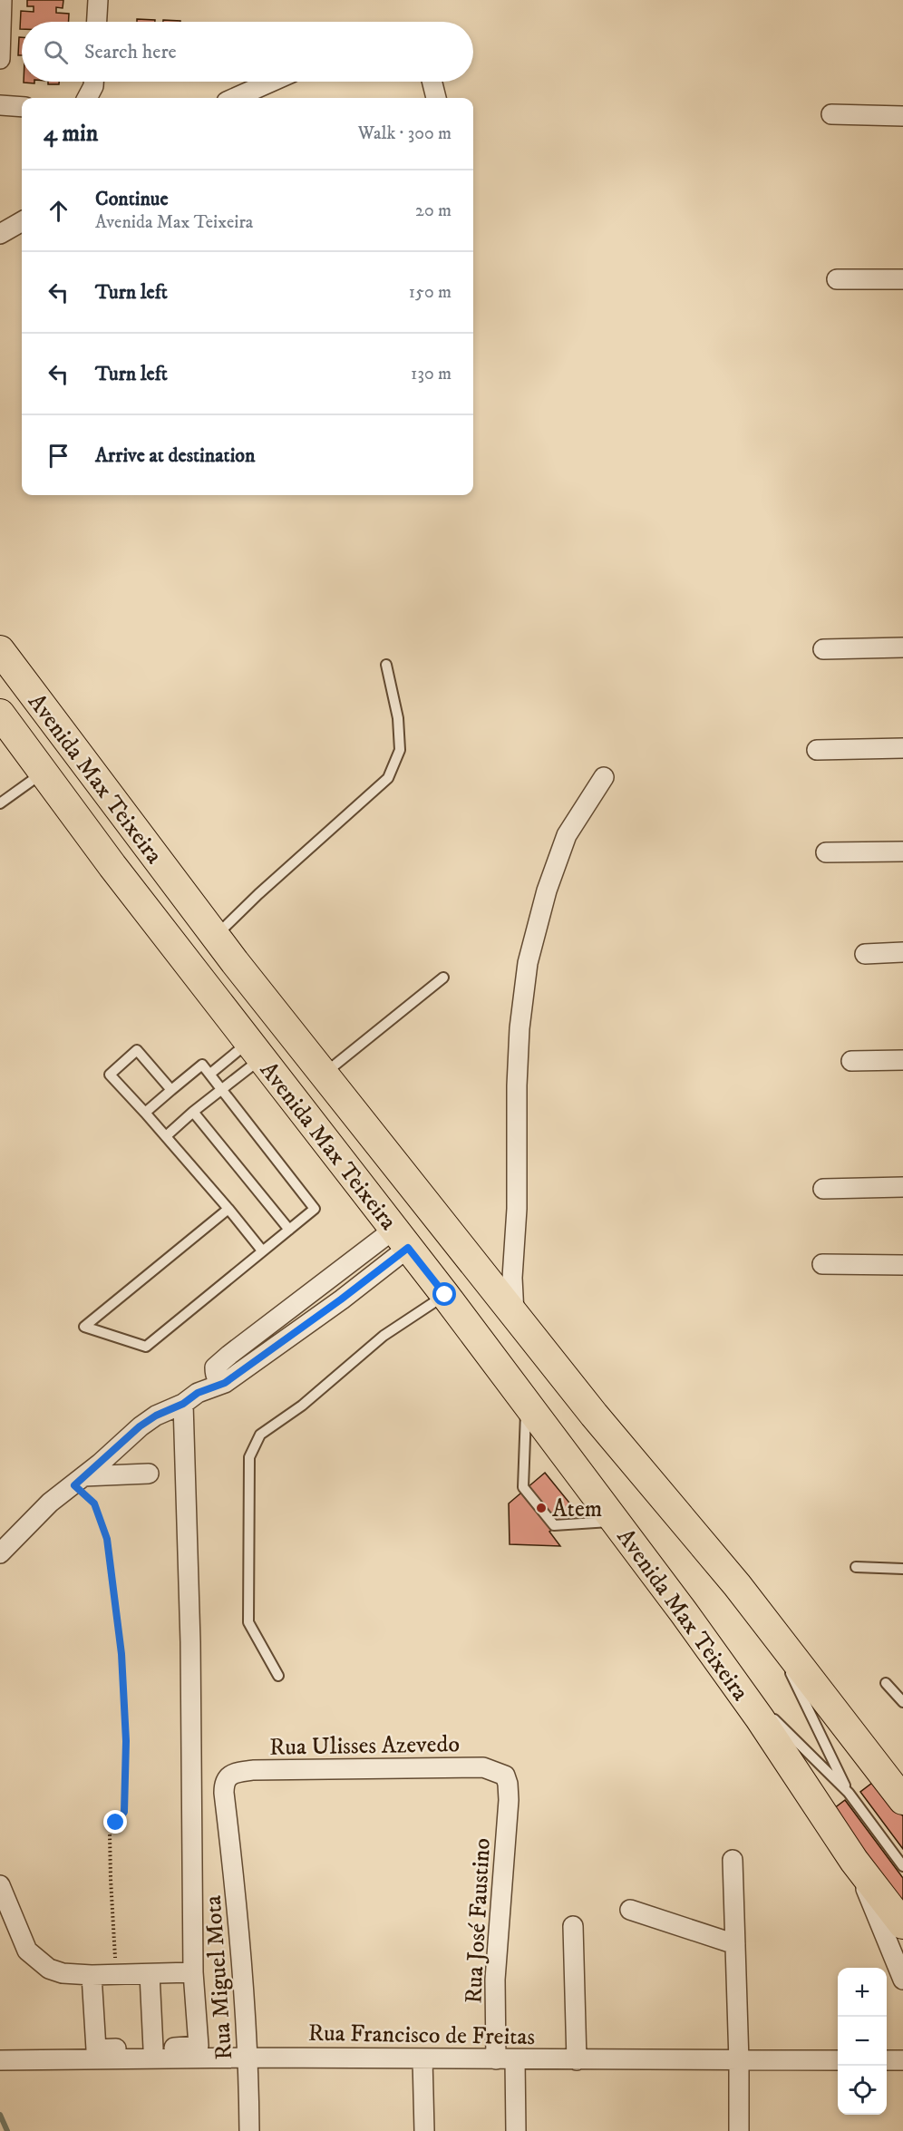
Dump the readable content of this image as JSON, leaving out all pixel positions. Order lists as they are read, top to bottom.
{
  "streets": {
    "main road": ["Avenida Max Teixeira"],
    "street": [
      "Rua Ulisses Azevedo",
      "Rua José Faustino",
      "Rua Miguel Mota",
      "Rua Francisco de Freitas"
    ]
  },
  "crossings": [
    ["Rua Ulisses Azevedo", "Rua José Faustino"],
    ["Rua Ulisses Azevedo", "Rua Miguel Mota"],
    ["Rua José Faustino", "Rua Francisco de Freitas"],
    ["Rua Miguel Mota", "Rua Francisco de Freitas"]
  ],
  "places": ["Atem"],
  "page": {
    "search": "Search here",
    "heading": ["4 min", "Walk · 300 m"],
    "list": [
      ["Continue", "Avenida Max Teixeira", "20 m"],
      ["Turn left", "150 m"],
      ["Turn left", "130 m"],
      "Arrive at destination"
    ],
    "map_buttons": ["+", "−"]
  }
}
